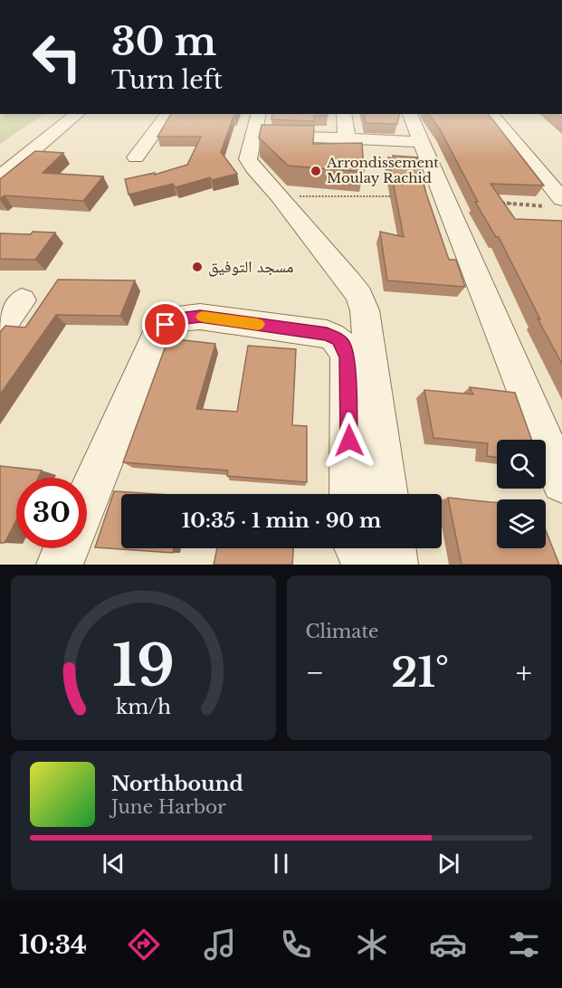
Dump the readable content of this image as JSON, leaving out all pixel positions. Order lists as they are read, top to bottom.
{
  "places": ["Arrondissement Moulay Rachid", "مسجد التوفيق"],
  "page": {
    "turn": ["30 m", "Turn left"],
    "limit": "30",
    "trip": "10:35 · 1 min · 90 m",
    "tile": "Climate",
    "heat": ["−", "21°", "+"],
    "song": ["Northbound", "June Harbor"],
    "tabs": "10:34",
    "gauge": ["19", "km/h"]
  }
}
